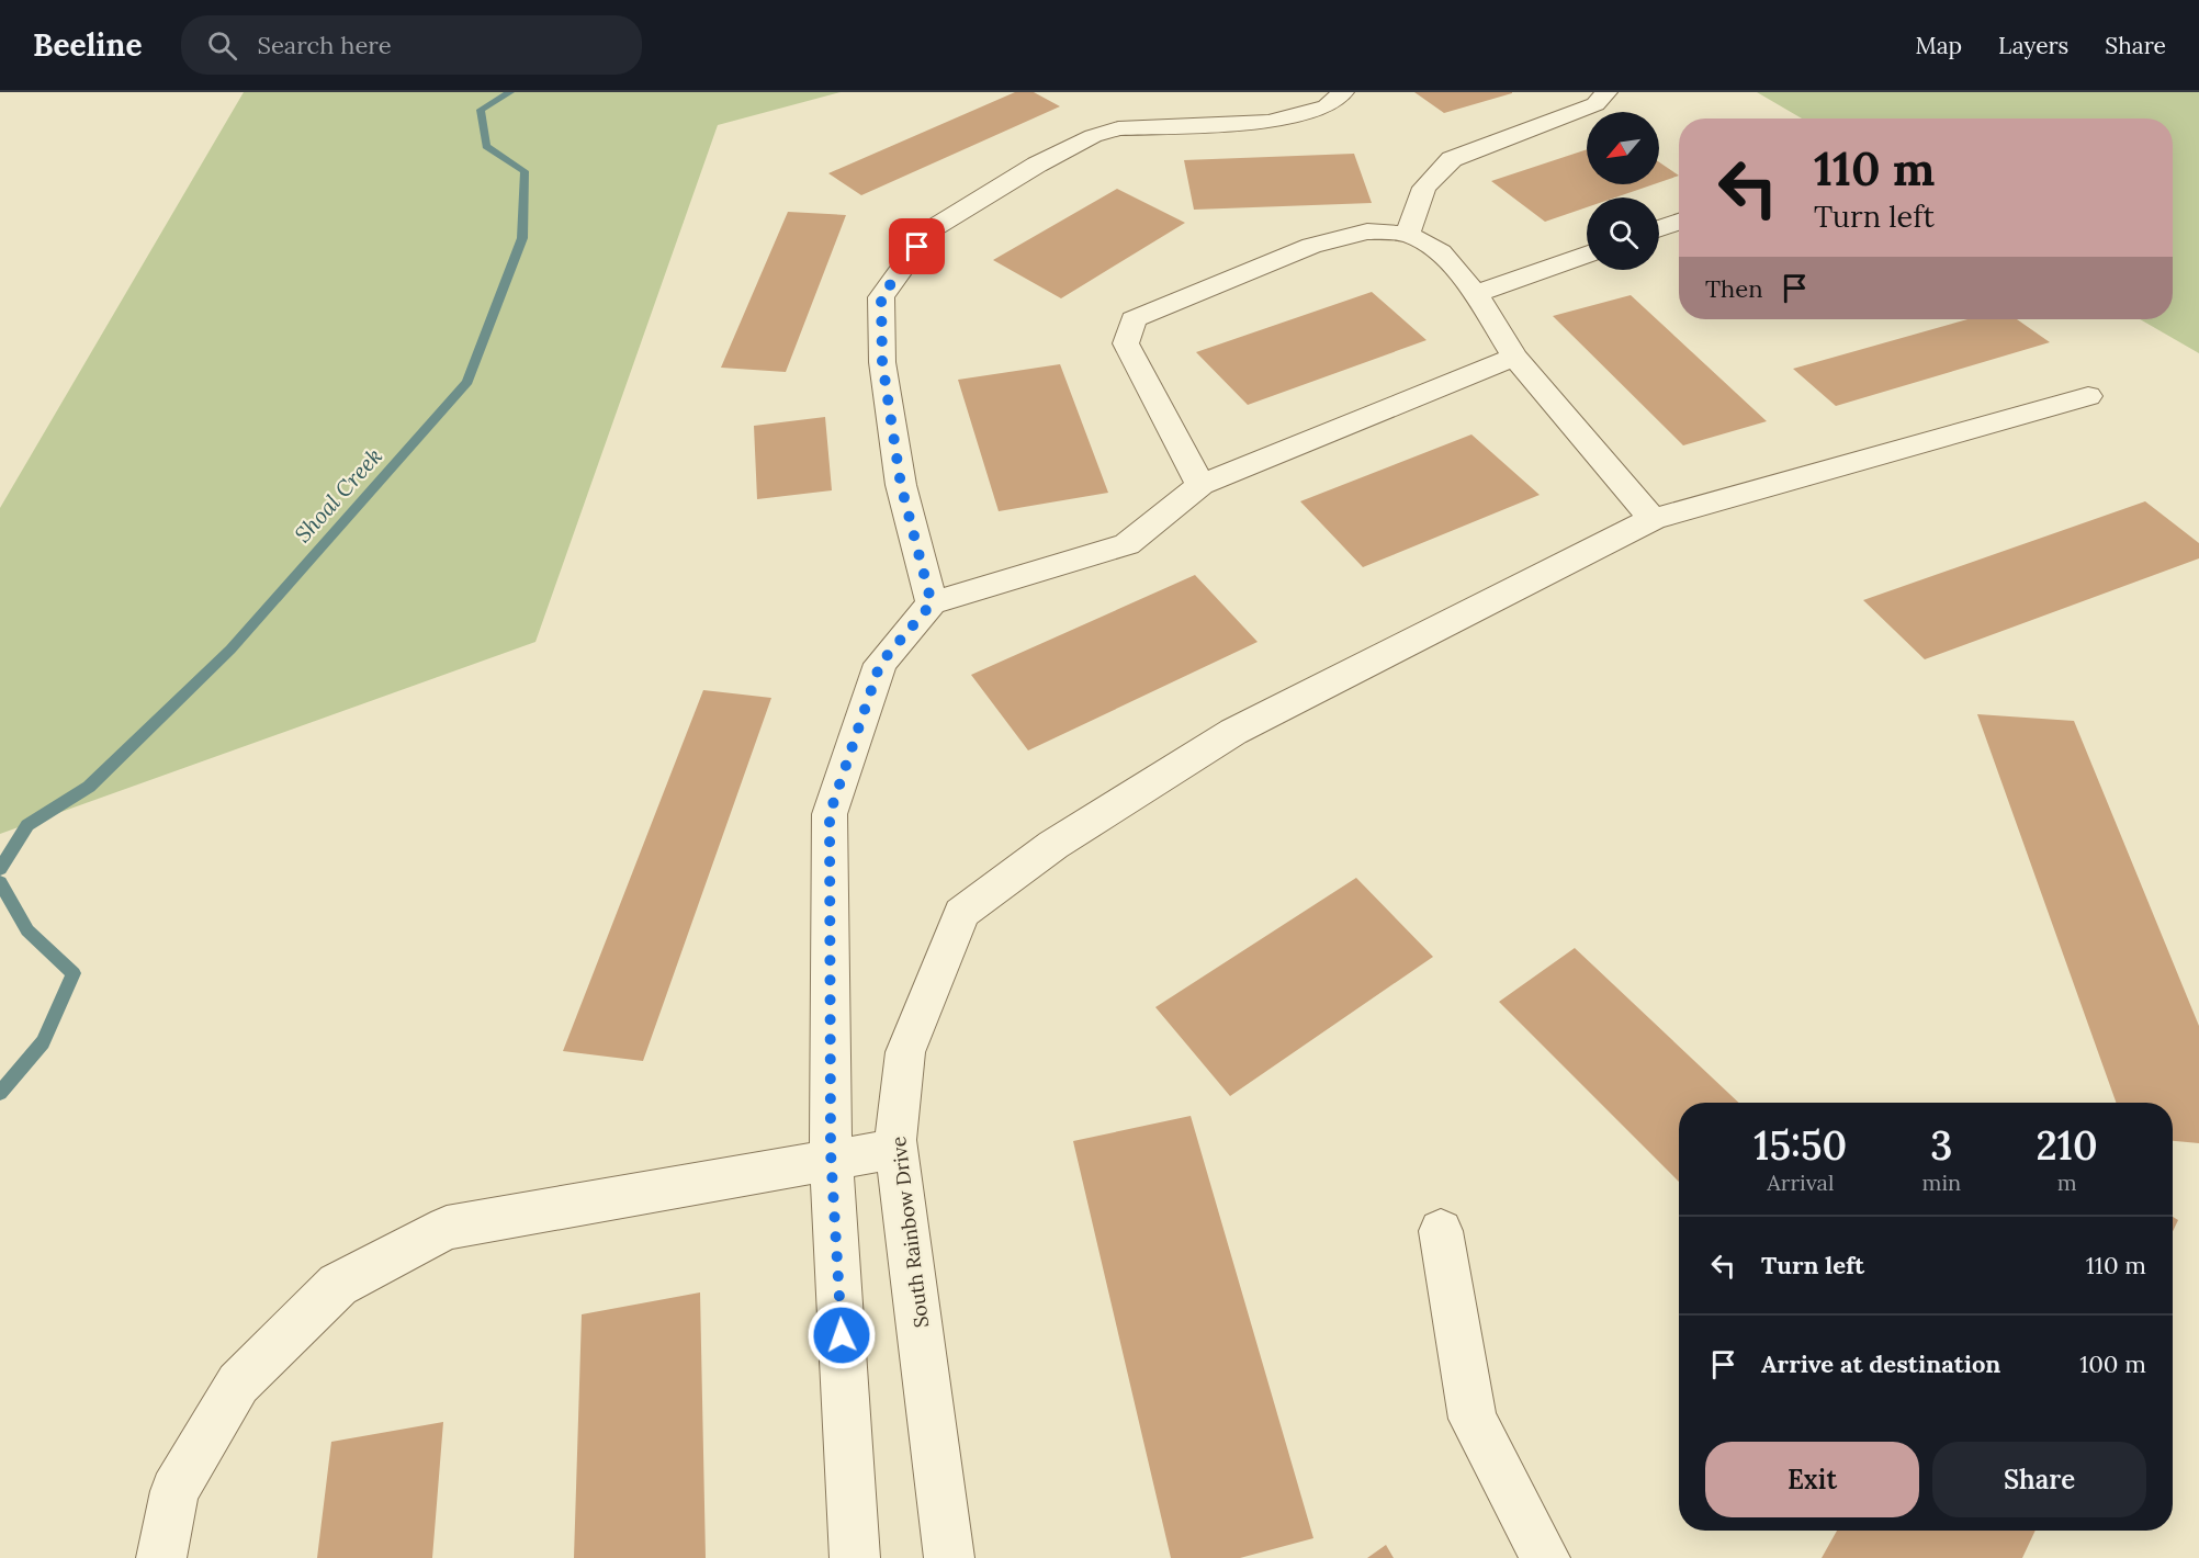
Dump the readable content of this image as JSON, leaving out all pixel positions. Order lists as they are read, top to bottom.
{
  "streets": {
    "street": ["South Rainbow Drive"]
  },
  "water": ["Shoal Creek"],
  "north": "bottom left",
  "page": {
    "header": "Beeline",
    "search": "Search here",
    "nav": ["Map", "Layers", "Share"],
    "turn": ["110 m", "Turn left"],
    "then": "Then",
    "eta": [
      "15:50",
      "Arrival",
      "3",
      "min",
      "210",
      "m"
    ],
    "list": [
      {
        "name": "Turn left",
        "value": "110 m"
      },
      {
        "name": "Arrive at destination",
        "value": "100 m"
      }
    ],
    "buttons": ["Exit", "Share"]
  }
}
